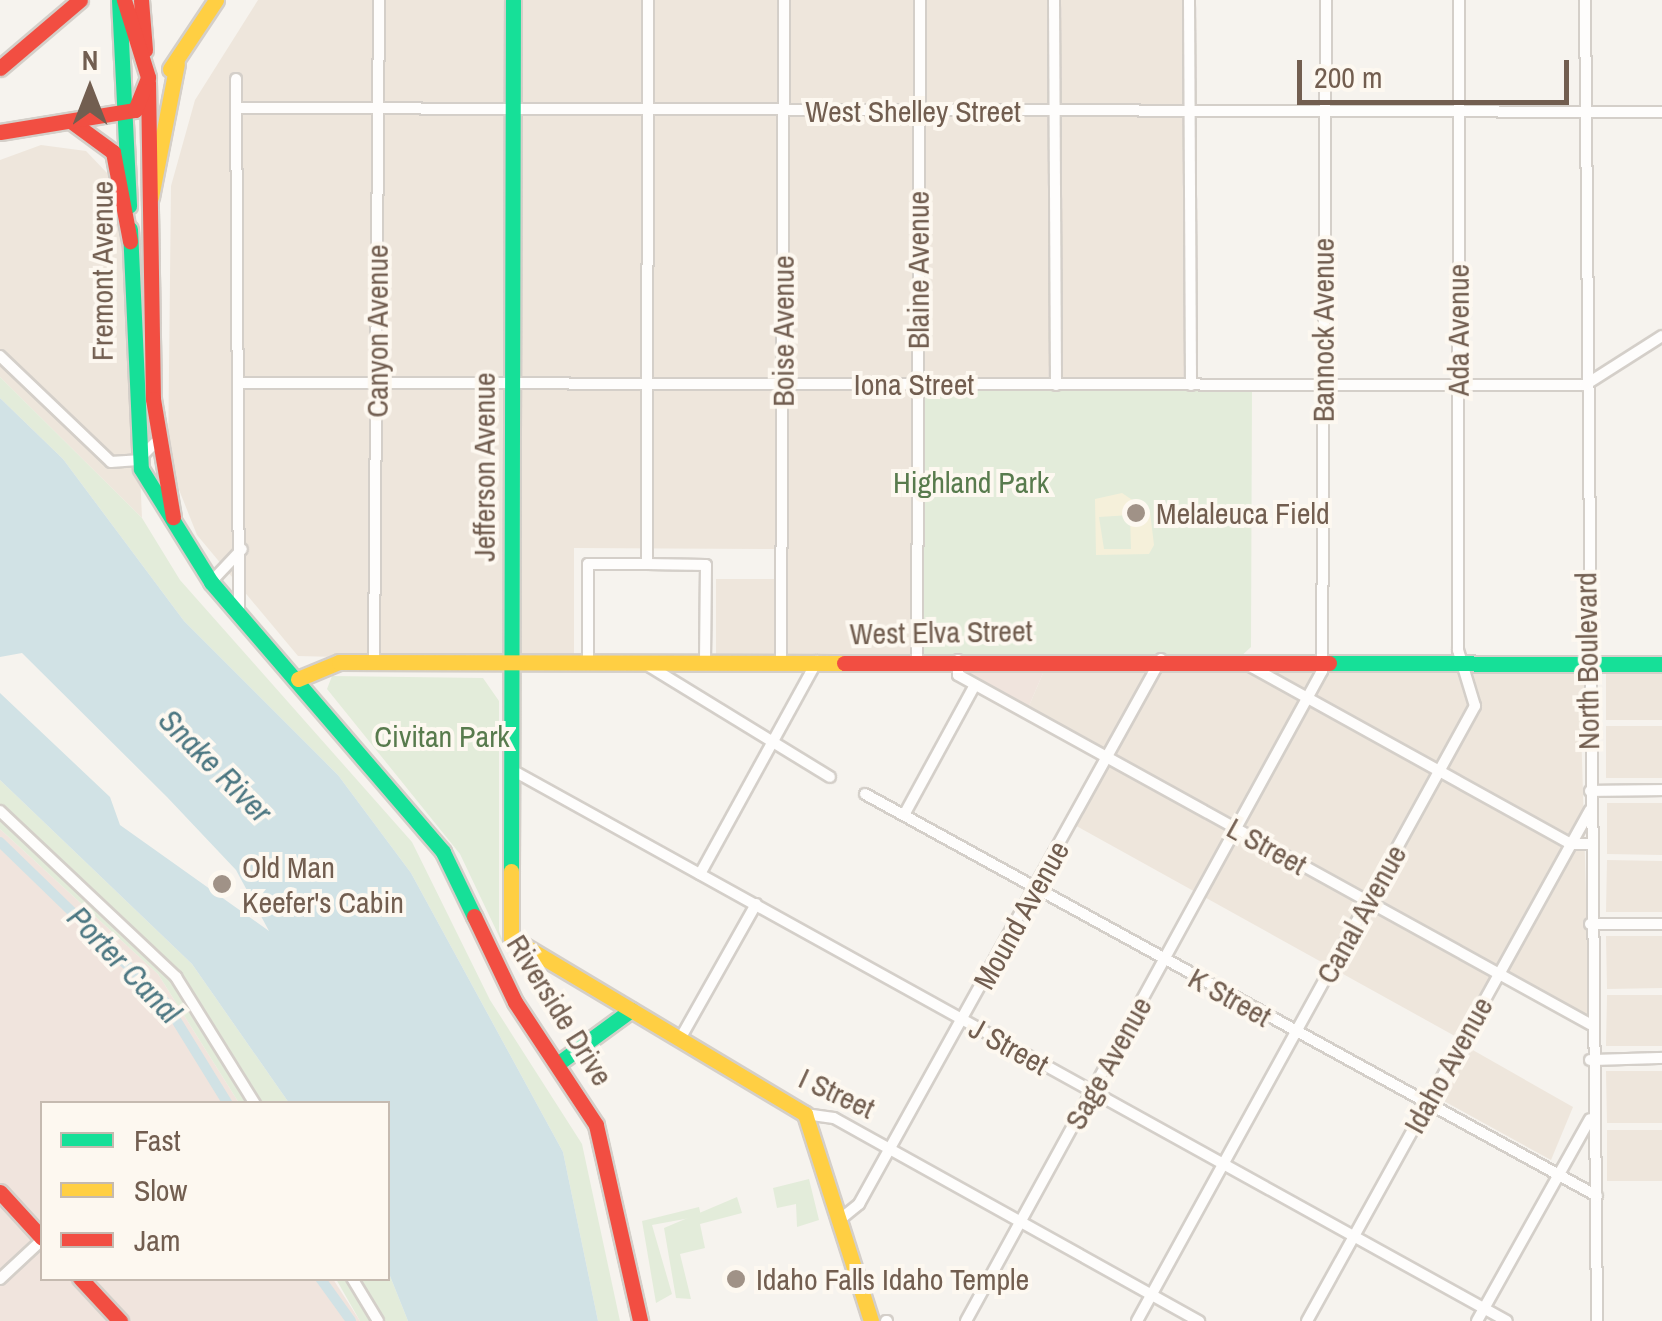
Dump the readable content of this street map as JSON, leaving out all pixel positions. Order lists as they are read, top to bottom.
{
  "streets": {
    "main road": [
      "Fremont Avenue",
      "Jefferson Avenue",
      "West Elva Street",
      "Riverside Drive",
      "I Street"
    ],
    "street": [
      "West Shelley Street",
      "Blaine Avenue",
      "Bannock Avenue",
      "Ada Avenue",
      "Canyon Avenue",
      "Boise Avenue",
      "Iona Street",
      "North Boulevard",
      "L Street",
      "Canal Avenue",
      "Mound Avenue",
      "K Street",
      "J Street",
      "Sage Avenue",
      "Idaho Avenue"
    ]
  },
  "crossings": [
    ["West Shelley Street", "Blaine Avenue"],
    ["West Shelley Street", "Bannock Avenue"],
    ["West Shelley Street", "Ada Avenue"],
    ["West Shelley Street", "Canyon Avenue"],
    ["West Shelley Street", "Boise Avenue"],
    ["West Shelley Street", "Jefferson Avenue"],
    ["West Shelley Street", "North Boulevard"],
    ["Blaine Avenue", "Iona Street"],
    ["Blaine Avenue", "West Elva Street"],
    ["Fremont Avenue", "West Elva Street"],
    ["Fremont Avenue", "Riverside Drive"],
    ["Bannock Avenue", "Iona Street"],
    ["Bannock Avenue", "West Elva Street"],
    ["Bannock Avenue", "Sage Avenue"],
    ["Ada Avenue", "Iona Street"],
    ["Ada Avenue", "West Elva Street"],
    ["Ada Avenue", "Canal Avenue"],
    ["Canyon Avenue", "Iona Street"],
    ["Canyon Avenue", "West Elva Street"],
    ["Boise Avenue", "Iona Street"],
    ["Boise Avenue", "West Elva Street"],
    ["Iona Street", "Jefferson Avenue"],
    ["Iona Street", "North Boulevard"],
    ["Jefferson Avenue", "West Elva Street"],
    ["Jefferson Avenue", "J Street"],
    ["Jefferson Avenue", "I Street"],
    ["West Elva Street", "North Boulevard"],
    ["West Elva Street", "L Street"],
    ["West Elva Street", "Canal Avenue"],
    ["West Elva Street", "Mound Avenue"],
    ["West Elva Street", "Riverside Drive"],
    ["North Boulevard", "L Street"],
    ["North Boulevard", "K Street"],
    ["North Boulevard", "Idaho Avenue"],
    ["L Street", "Canal Avenue"],
    ["L Street", "Mound Avenue"],
    ["L Street", "Sage Avenue"],
    ["L Street", "Idaho Avenue"],
    ["Canal Avenue", "K Street"],
    ["Canal Avenue", "J Street"],
    ["Canal Avenue", "I Street"],
    ["Mound Avenue", "K Street"],
    ["Mound Avenue", "J Street"],
    ["Mound Avenue", "I Street"],
    ["K Street", "Sage Avenue"],
    ["K Street", "Idaho Avenue"],
    ["J Street", "Sage Avenue"],
    ["J Street", "Idaho Avenue"],
    ["Sage Avenue", "I Street"]
  ],
  "water": ["Snake River", "Porter Canal"],
  "parks": ["Highland Park", "Civitan Park"],
  "places": ["Melaleuca Field", "Old Man Keefer's Cabin", "Idaho Falls Idaho Temple"],
  "legend": ["Fast", "Slow", "Jam"],
  "scale_bar": "200 m",
  "north": "top"
}
